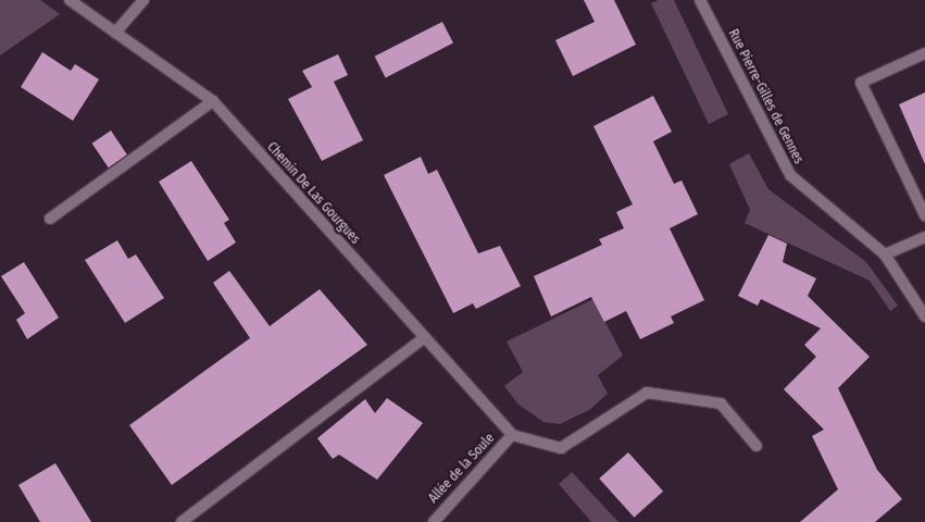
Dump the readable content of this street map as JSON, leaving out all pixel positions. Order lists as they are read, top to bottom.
{
  "streets": {
    "street": ["Rue Pierre-Gilles de Gennes", "Chemin De Las Gourgues", "Allée de la Soule"]
  },
  "crossings": [
    ["Chemin De Las Gourgues", "Allée de la Soule"]
  ]
}
